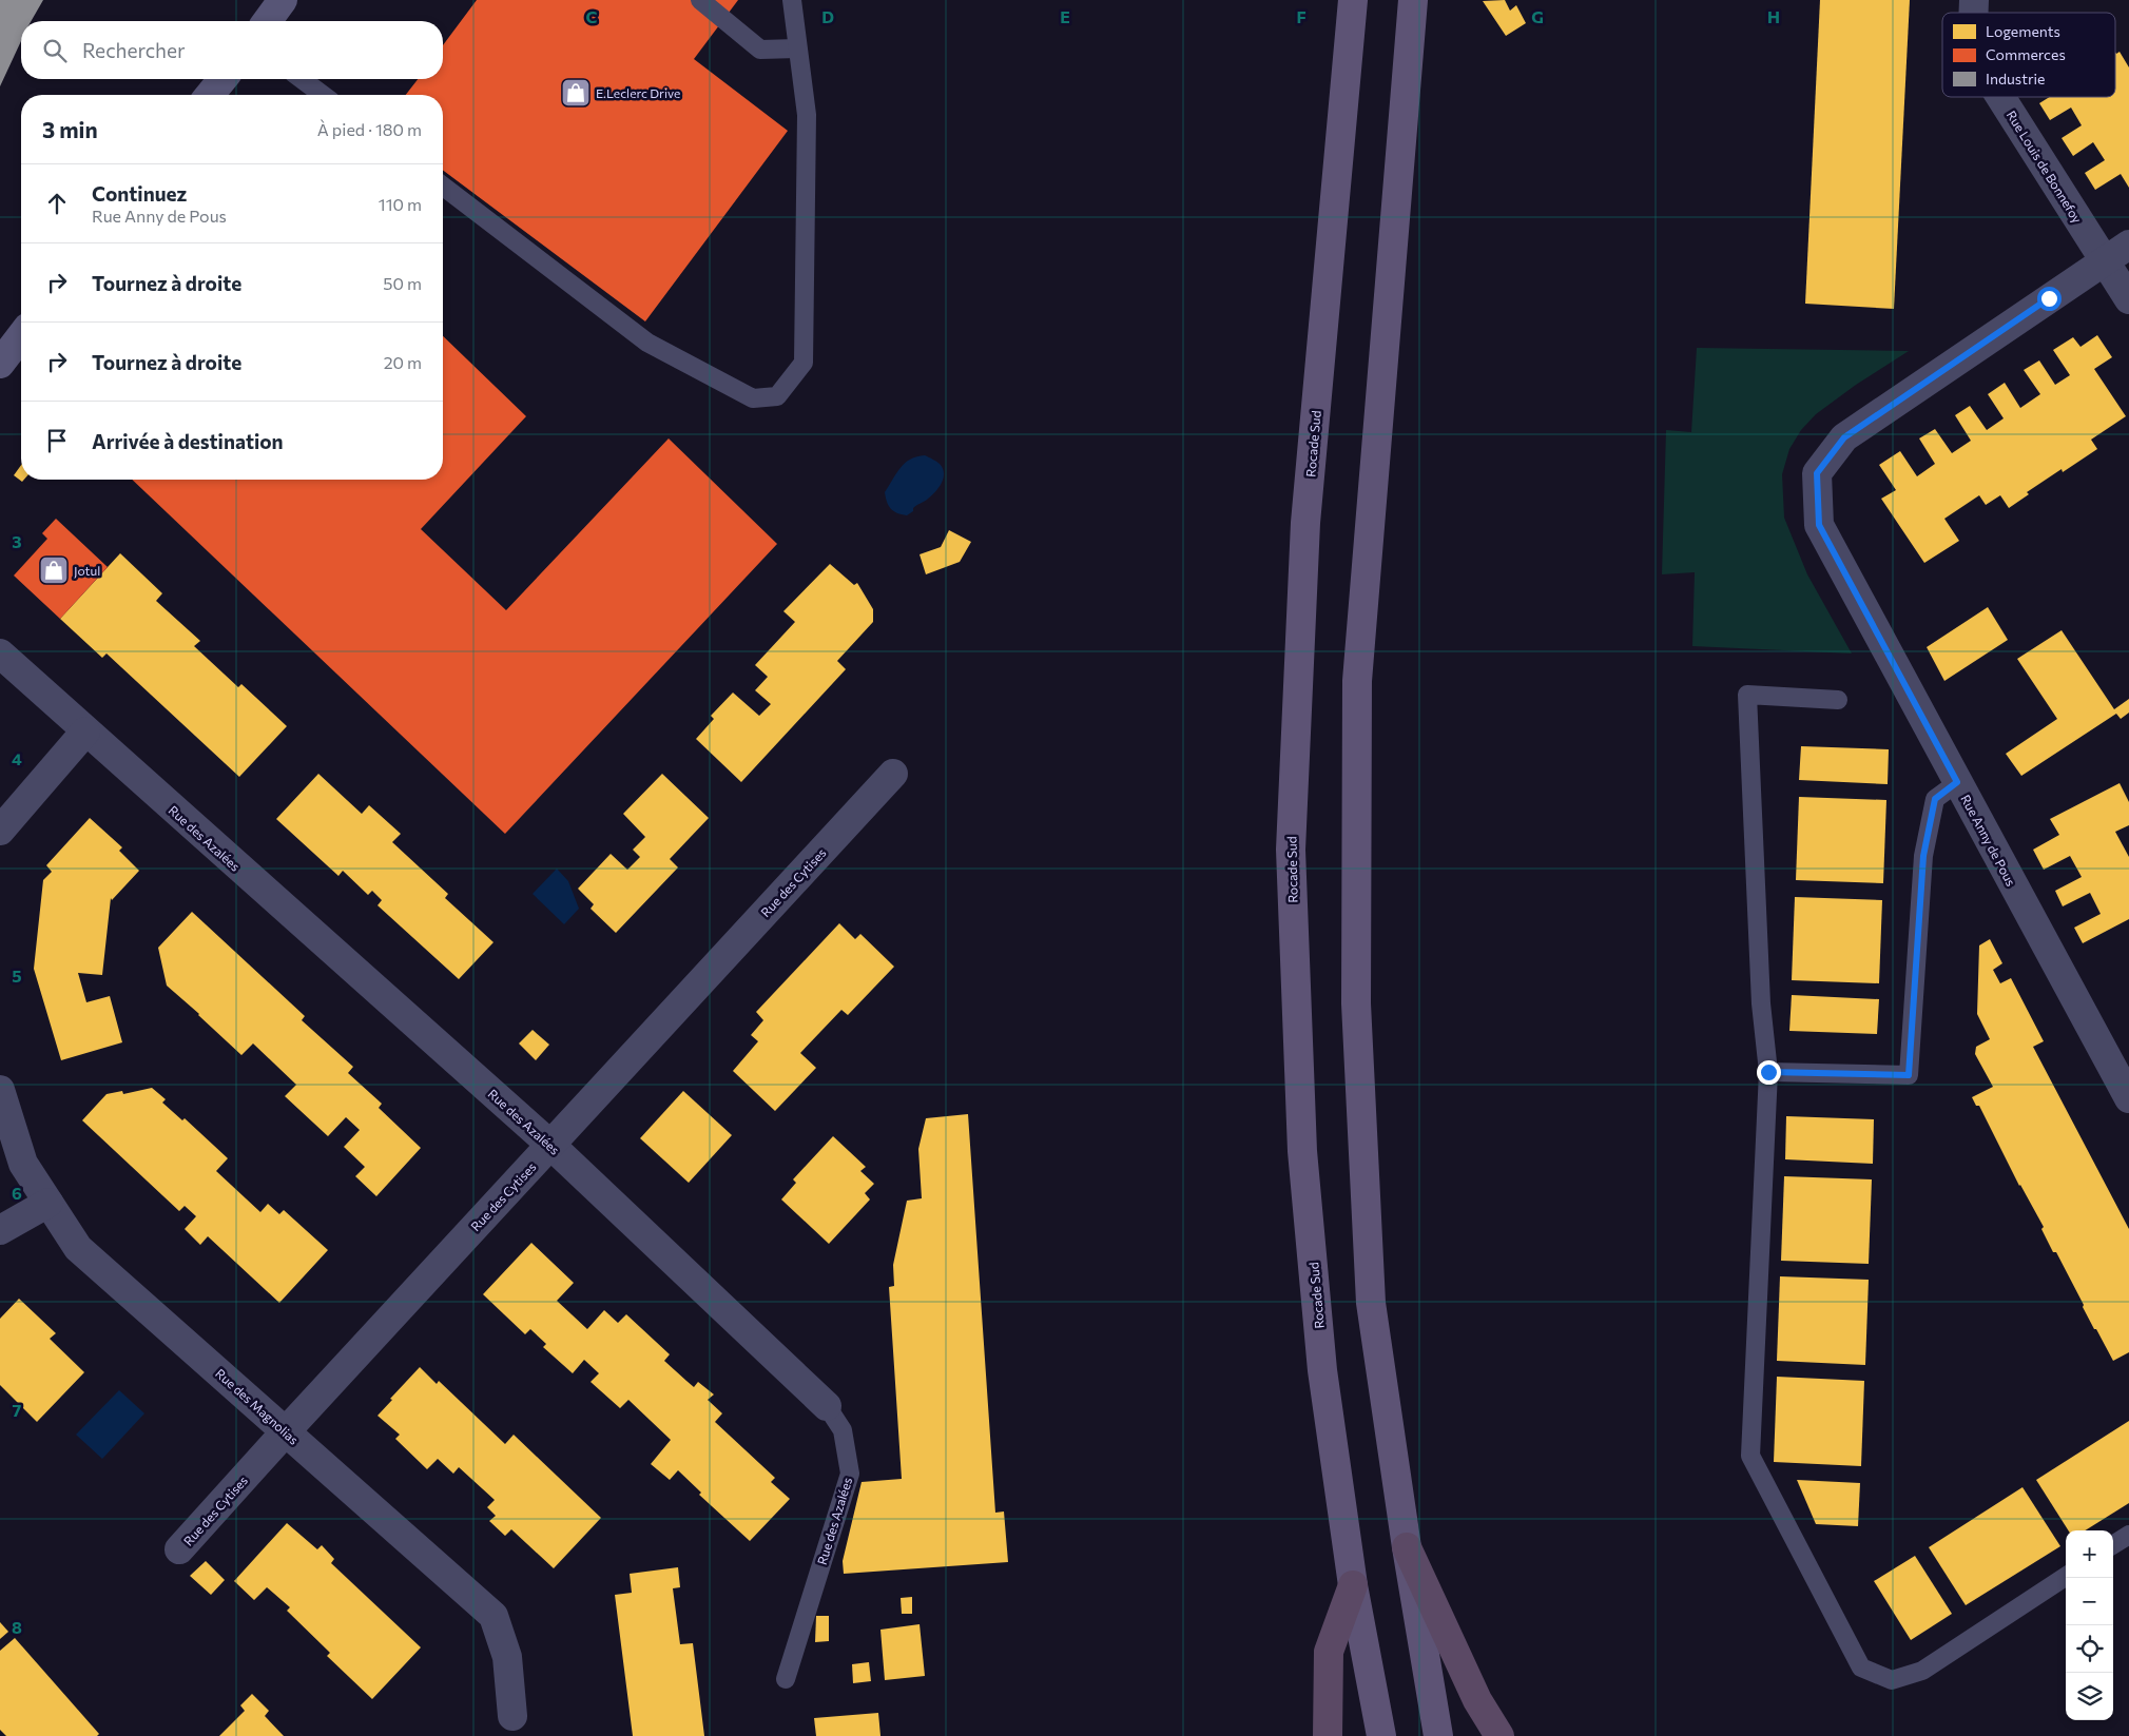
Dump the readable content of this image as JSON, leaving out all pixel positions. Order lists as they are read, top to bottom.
{
  "streets": {
    "main road": ["Rocade Sud"],
    "street": [
      "Rue Louis de Bonnefoy",
      "Rue des Azalées",
      "Rue Anny de Pous",
      "Rue des Cytises",
      "Rue des Magnolias"
    ]
  },
  "crossings": [
    ["Rue Louis de Bonnefoy", "Rue Anny de Pous"],
    ["Rue des Azalées", "Rue des Cytises"],
    ["Rue des Cytises", "Rue des Magnolias"]
  ],
  "places": {
    "shop": ["E.Leclerc Drive", "Jotul"]
  },
  "legend": ["Logements", "Commerces", "Industrie"],
  "page": {
    "search": "Rechercher",
    "heading": ["3 min", "À pied · 180 m"],
    "list": [
      ["Continuez", "Rue Anny de Pous", "110 m"],
      ["Tournez à droite", "50 m"],
      ["Tournez à droite", "20 m"],
      "Arrivée à destination"
    ],
    "map_buttons": ["+", "−"]
  },
  "grid": {
    "columns": [
      "C",
      "D",
      "E",
      "F",
      "G",
      "H"
    ],
    "rows": [
      "3",
      "4",
      "5",
      "6",
      "7",
      "8"
    ]
  }
}
